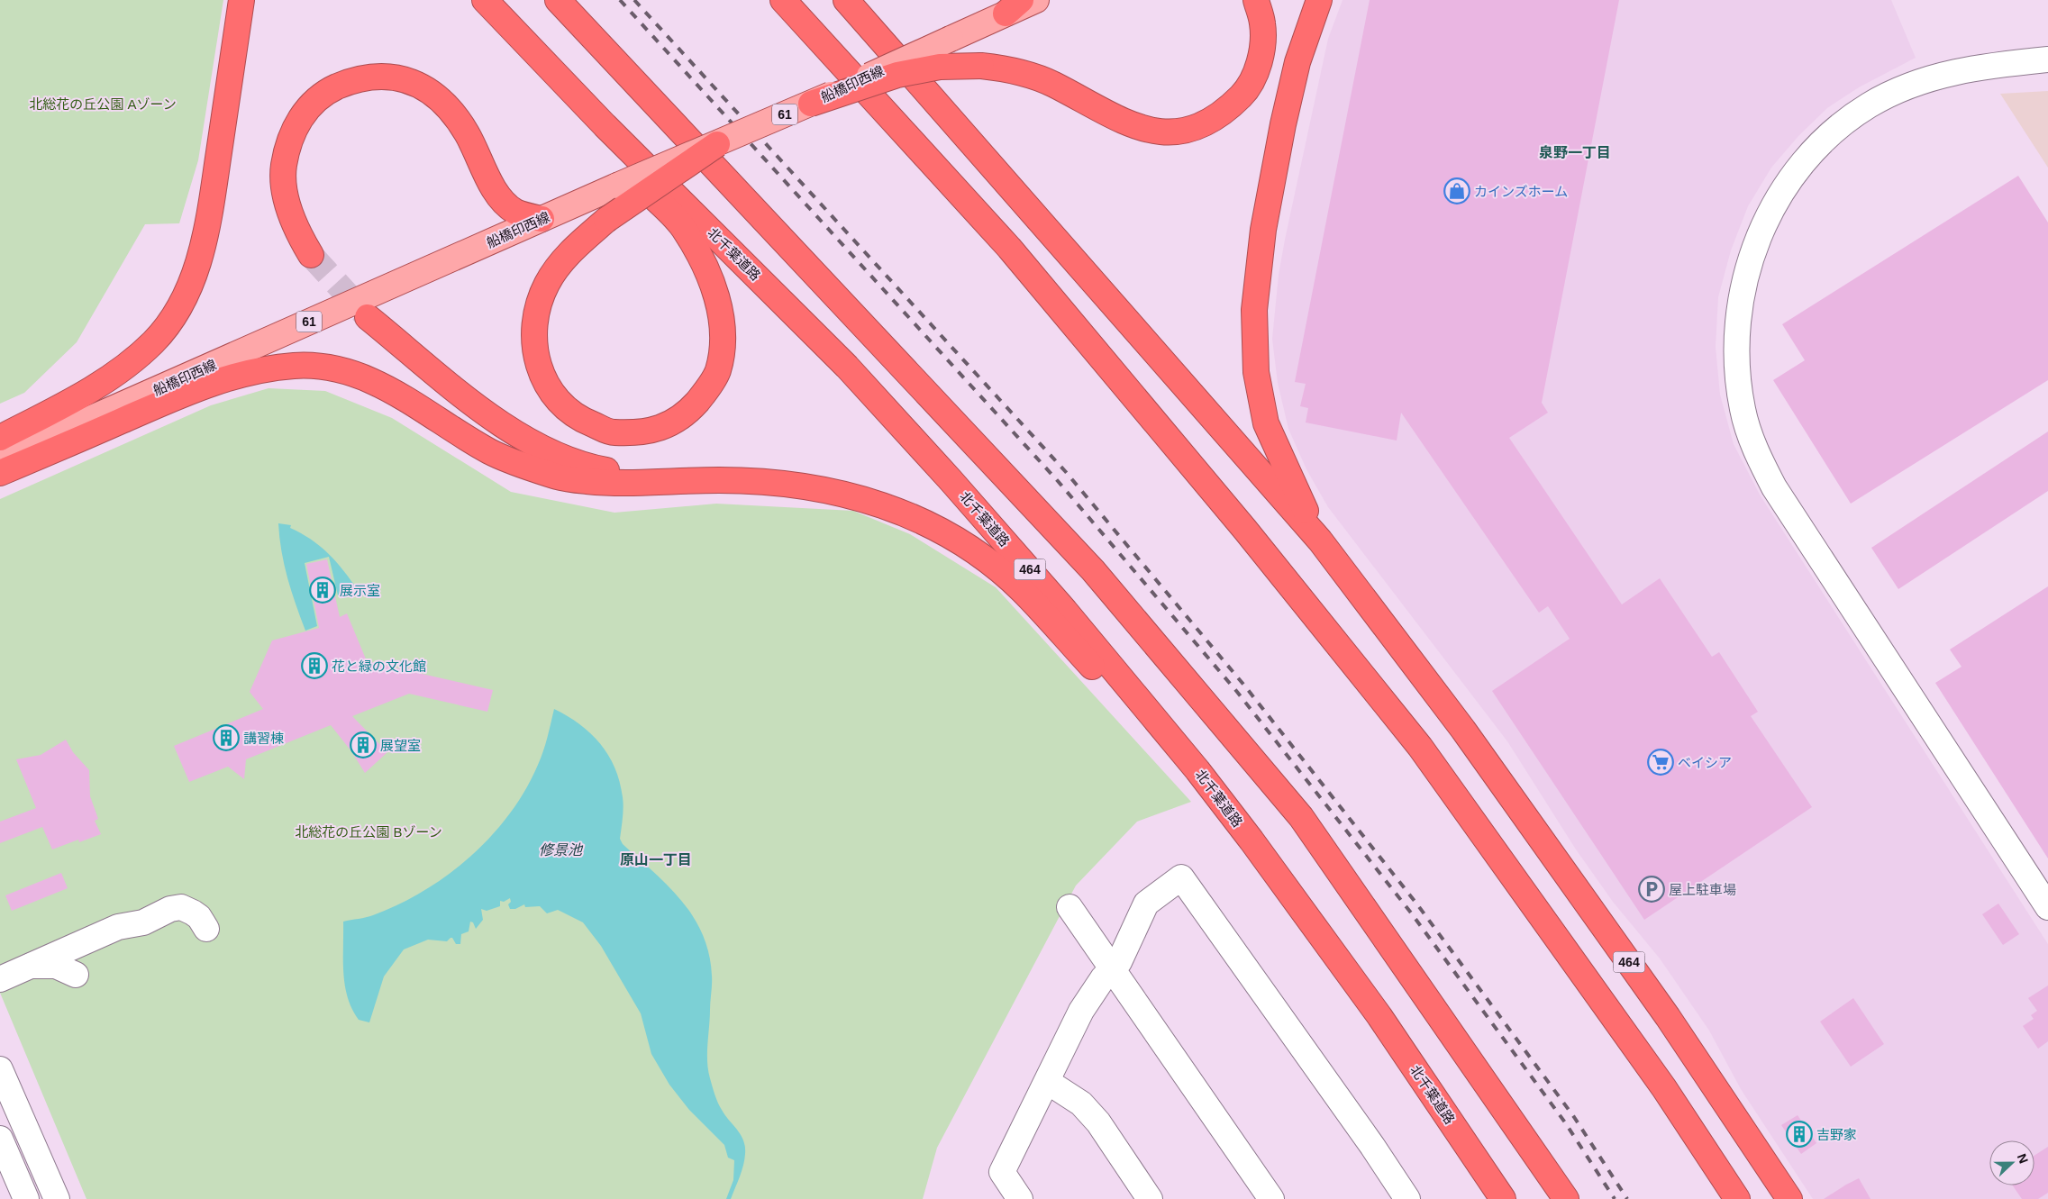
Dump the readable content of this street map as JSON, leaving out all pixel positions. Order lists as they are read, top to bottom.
{
  "streets": {
    "highway": ["北千葉道路", "464"],
    "main road": ["船橋印西線", "61"]
  },
  "districts": ["泉野一丁目", "原山一丁目"],
  "water": ["修景池"],
  "parks": ["北総花の丘公園 Aゾーン", "北総花の丘公園 Bゾーン"],
  "places": {
    "shop": ["カインズホーム"],
    "building": [
      "展示室",
      "花と緑の文化館",
      "講習棟",
      "展望室",
      "吉野家"
    ],
    "supermarket": ["ベイシア"],
    "parking": ["屋上駐車場"]
  },
  "north": "right"
}
